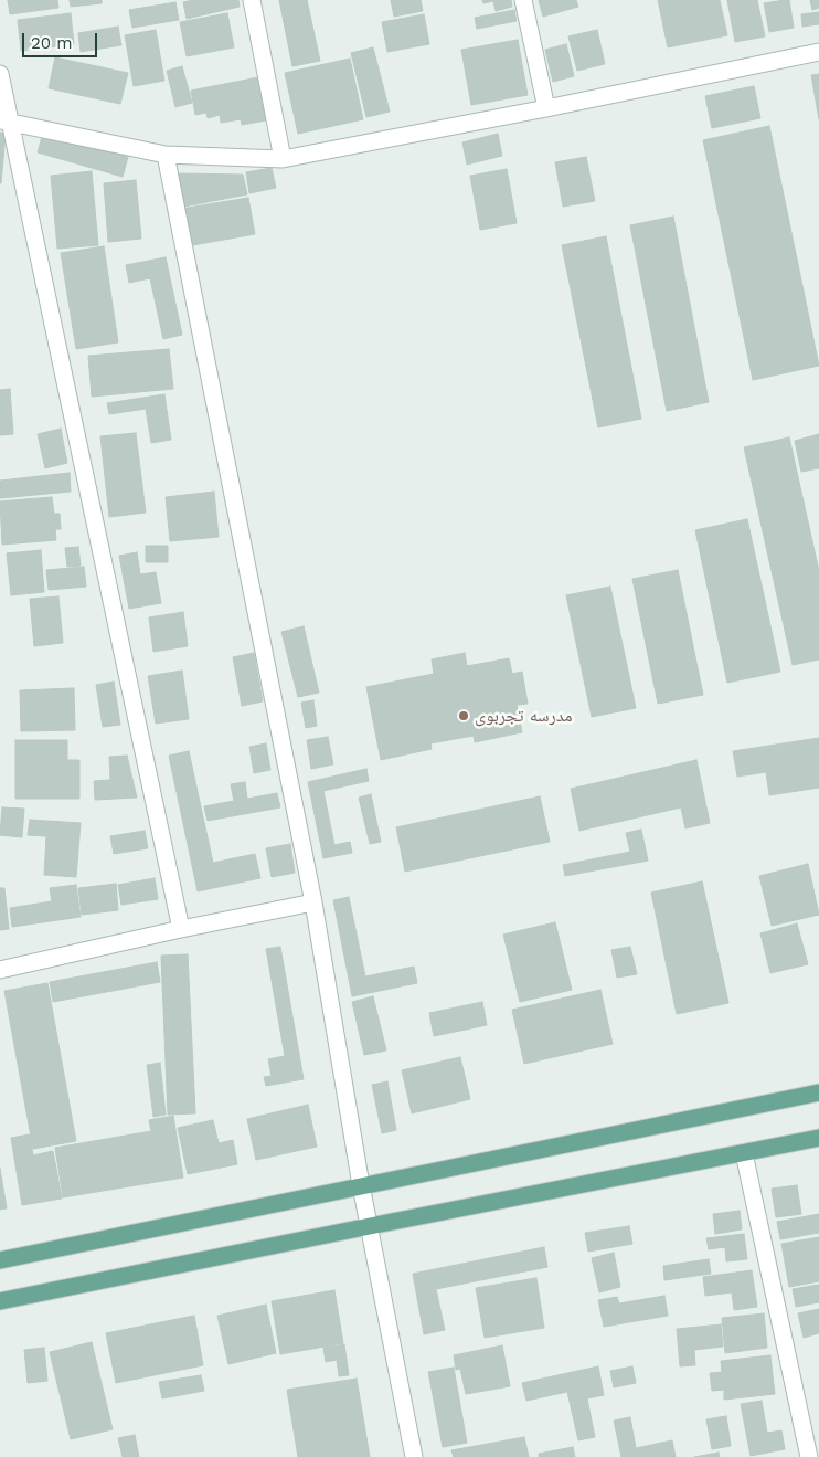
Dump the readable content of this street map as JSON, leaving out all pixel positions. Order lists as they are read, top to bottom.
{
  "places": ["مدرسه تجربوى"],
  "scale_bar": "20 m"
}
